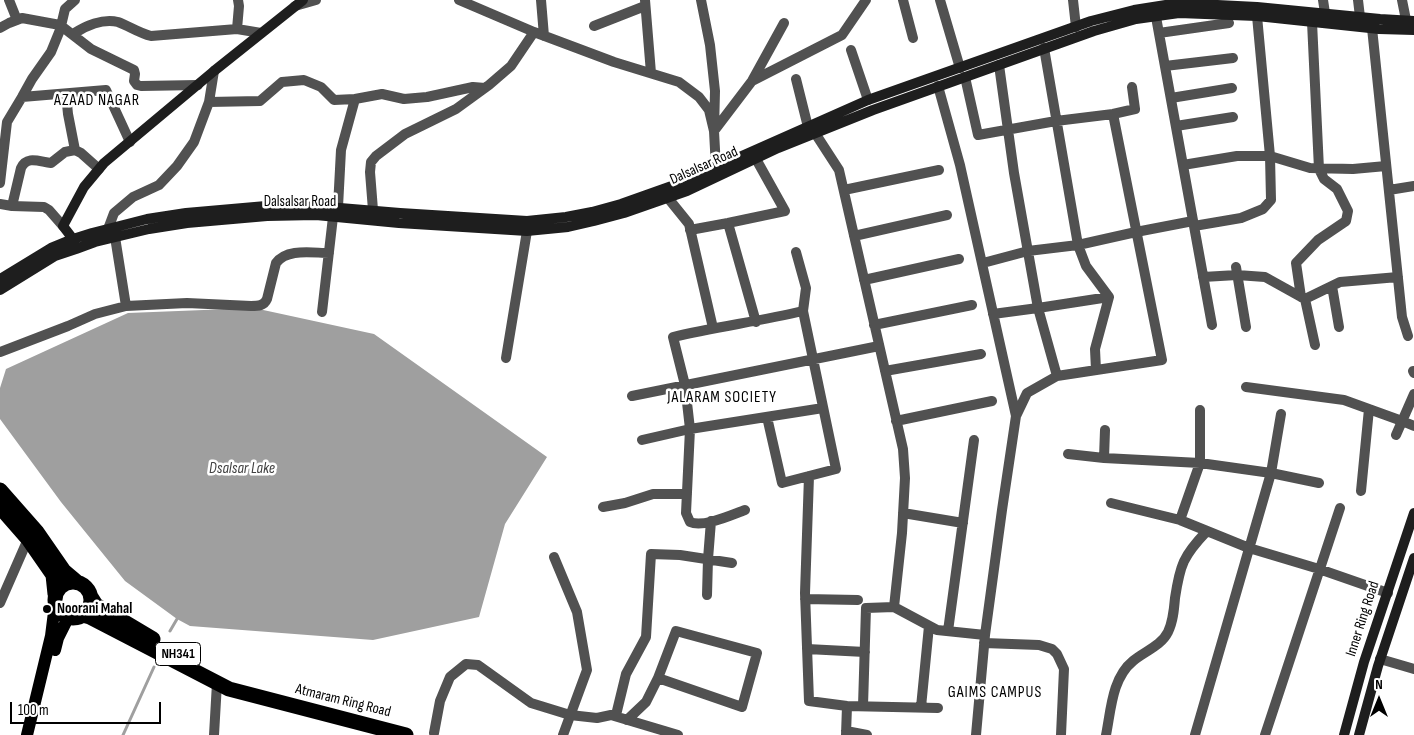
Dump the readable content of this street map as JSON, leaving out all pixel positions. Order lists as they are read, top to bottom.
{
  "streets": {
    "highway": ["NH341", "Atmaram Ring Road"],
    "street": ["Dalsalsar Road", "Inner Ring Road"]
  },
  "crossings": [
    ["NH341", "Atmaram Ring Road"]
  ],
  "districts": ["AZAAD NAGAR", "JALARAM SOCIETY", "GAIMS CAMPUS"],
  "water": ["Dsalsar Lake"],
  "places": ["Noorani Mahal"],
  "scale_bar": "100 m",
  "north": "top"
}
